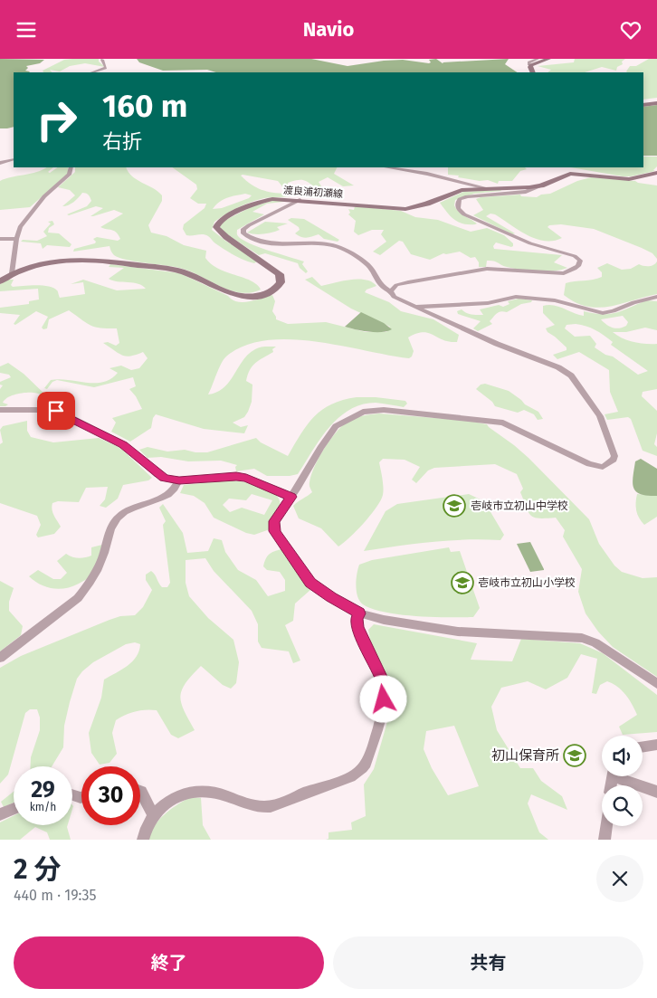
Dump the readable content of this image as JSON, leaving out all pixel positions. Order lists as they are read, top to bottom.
{
  "streets": {
    "main road": ["渡良浦初瀬線"]
  },
  "places": {
    "school or university": ["壱岐市立初山中学校", "壱岐市立初山小学校", "初山保育所"]
  },
  "page": {
    "header": "Navio",
    "turn": ["160 m", "右折"],
    "speed": "29 km/h",
    "limit": "30",
    "heading": ["2 分", "440 m · 19:35"],
    "buttons": ["終了", "共有"]
  }
}
